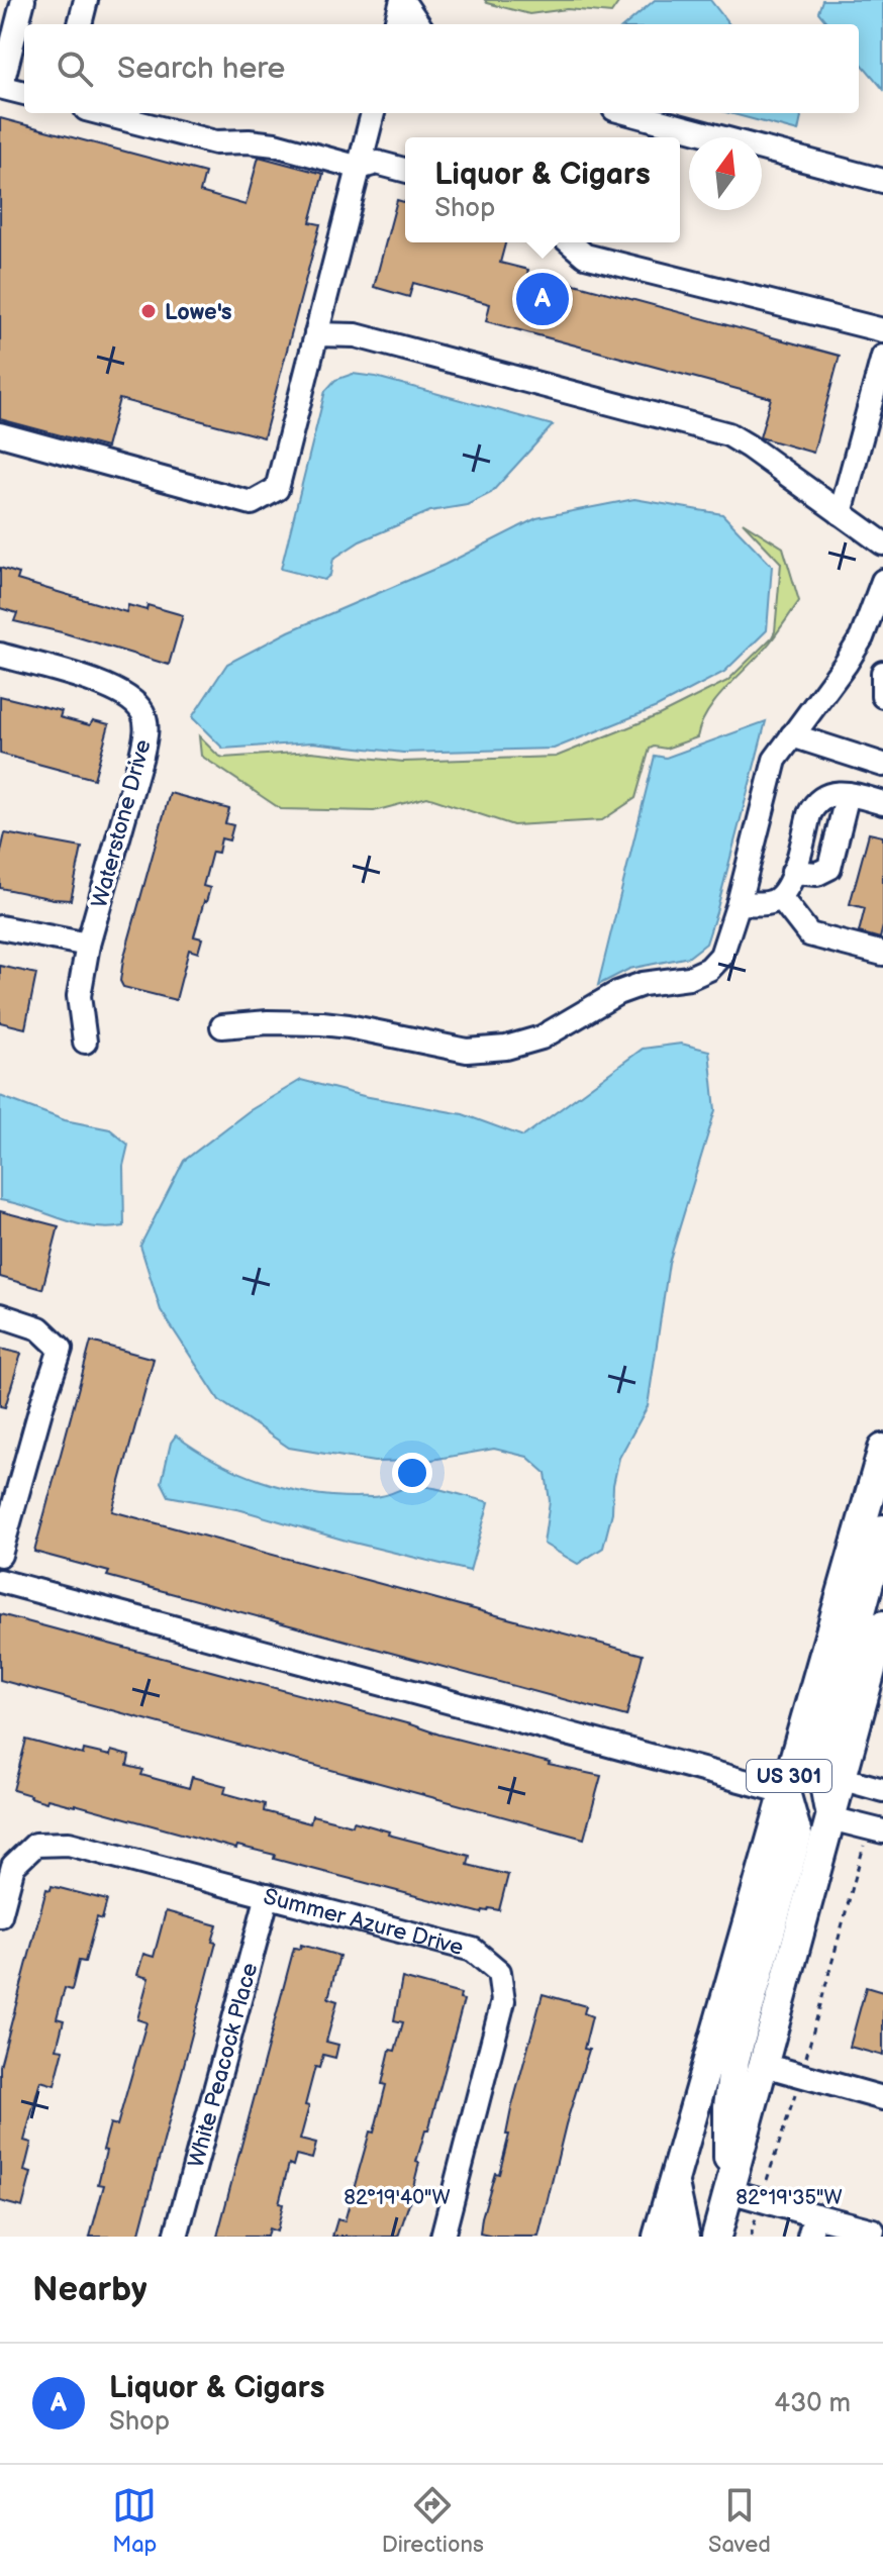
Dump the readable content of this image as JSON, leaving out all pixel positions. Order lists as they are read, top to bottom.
{
  "streets": {
    "main road": ["US 301"],
    "street": ["Waterstone Drive", "Summer Azure Drive", "White Peacock Place"]
  },
  "crossings": [
    ["Summer Azure Drive", "White Peacock Place"]
  ],
  "places": ["Lowe's"],
  "north": "top",
  "page": {
    "search": "Search here",
    "popup": ["Liquor & Cigars", "Shop"],
    "pins": "A",
    "heading": "Nearby",
    "list": [
      {
        "mark": "A",
        "name": "Liquor & Cigars",
        "note": "Shop",
        "value": "430 m"
      }
    ],
    "nav": ["Map", "Directions", "Saved"]
  },
  "coordinates": ["82°19'40\"W", "82°19'35\"W"]
}
